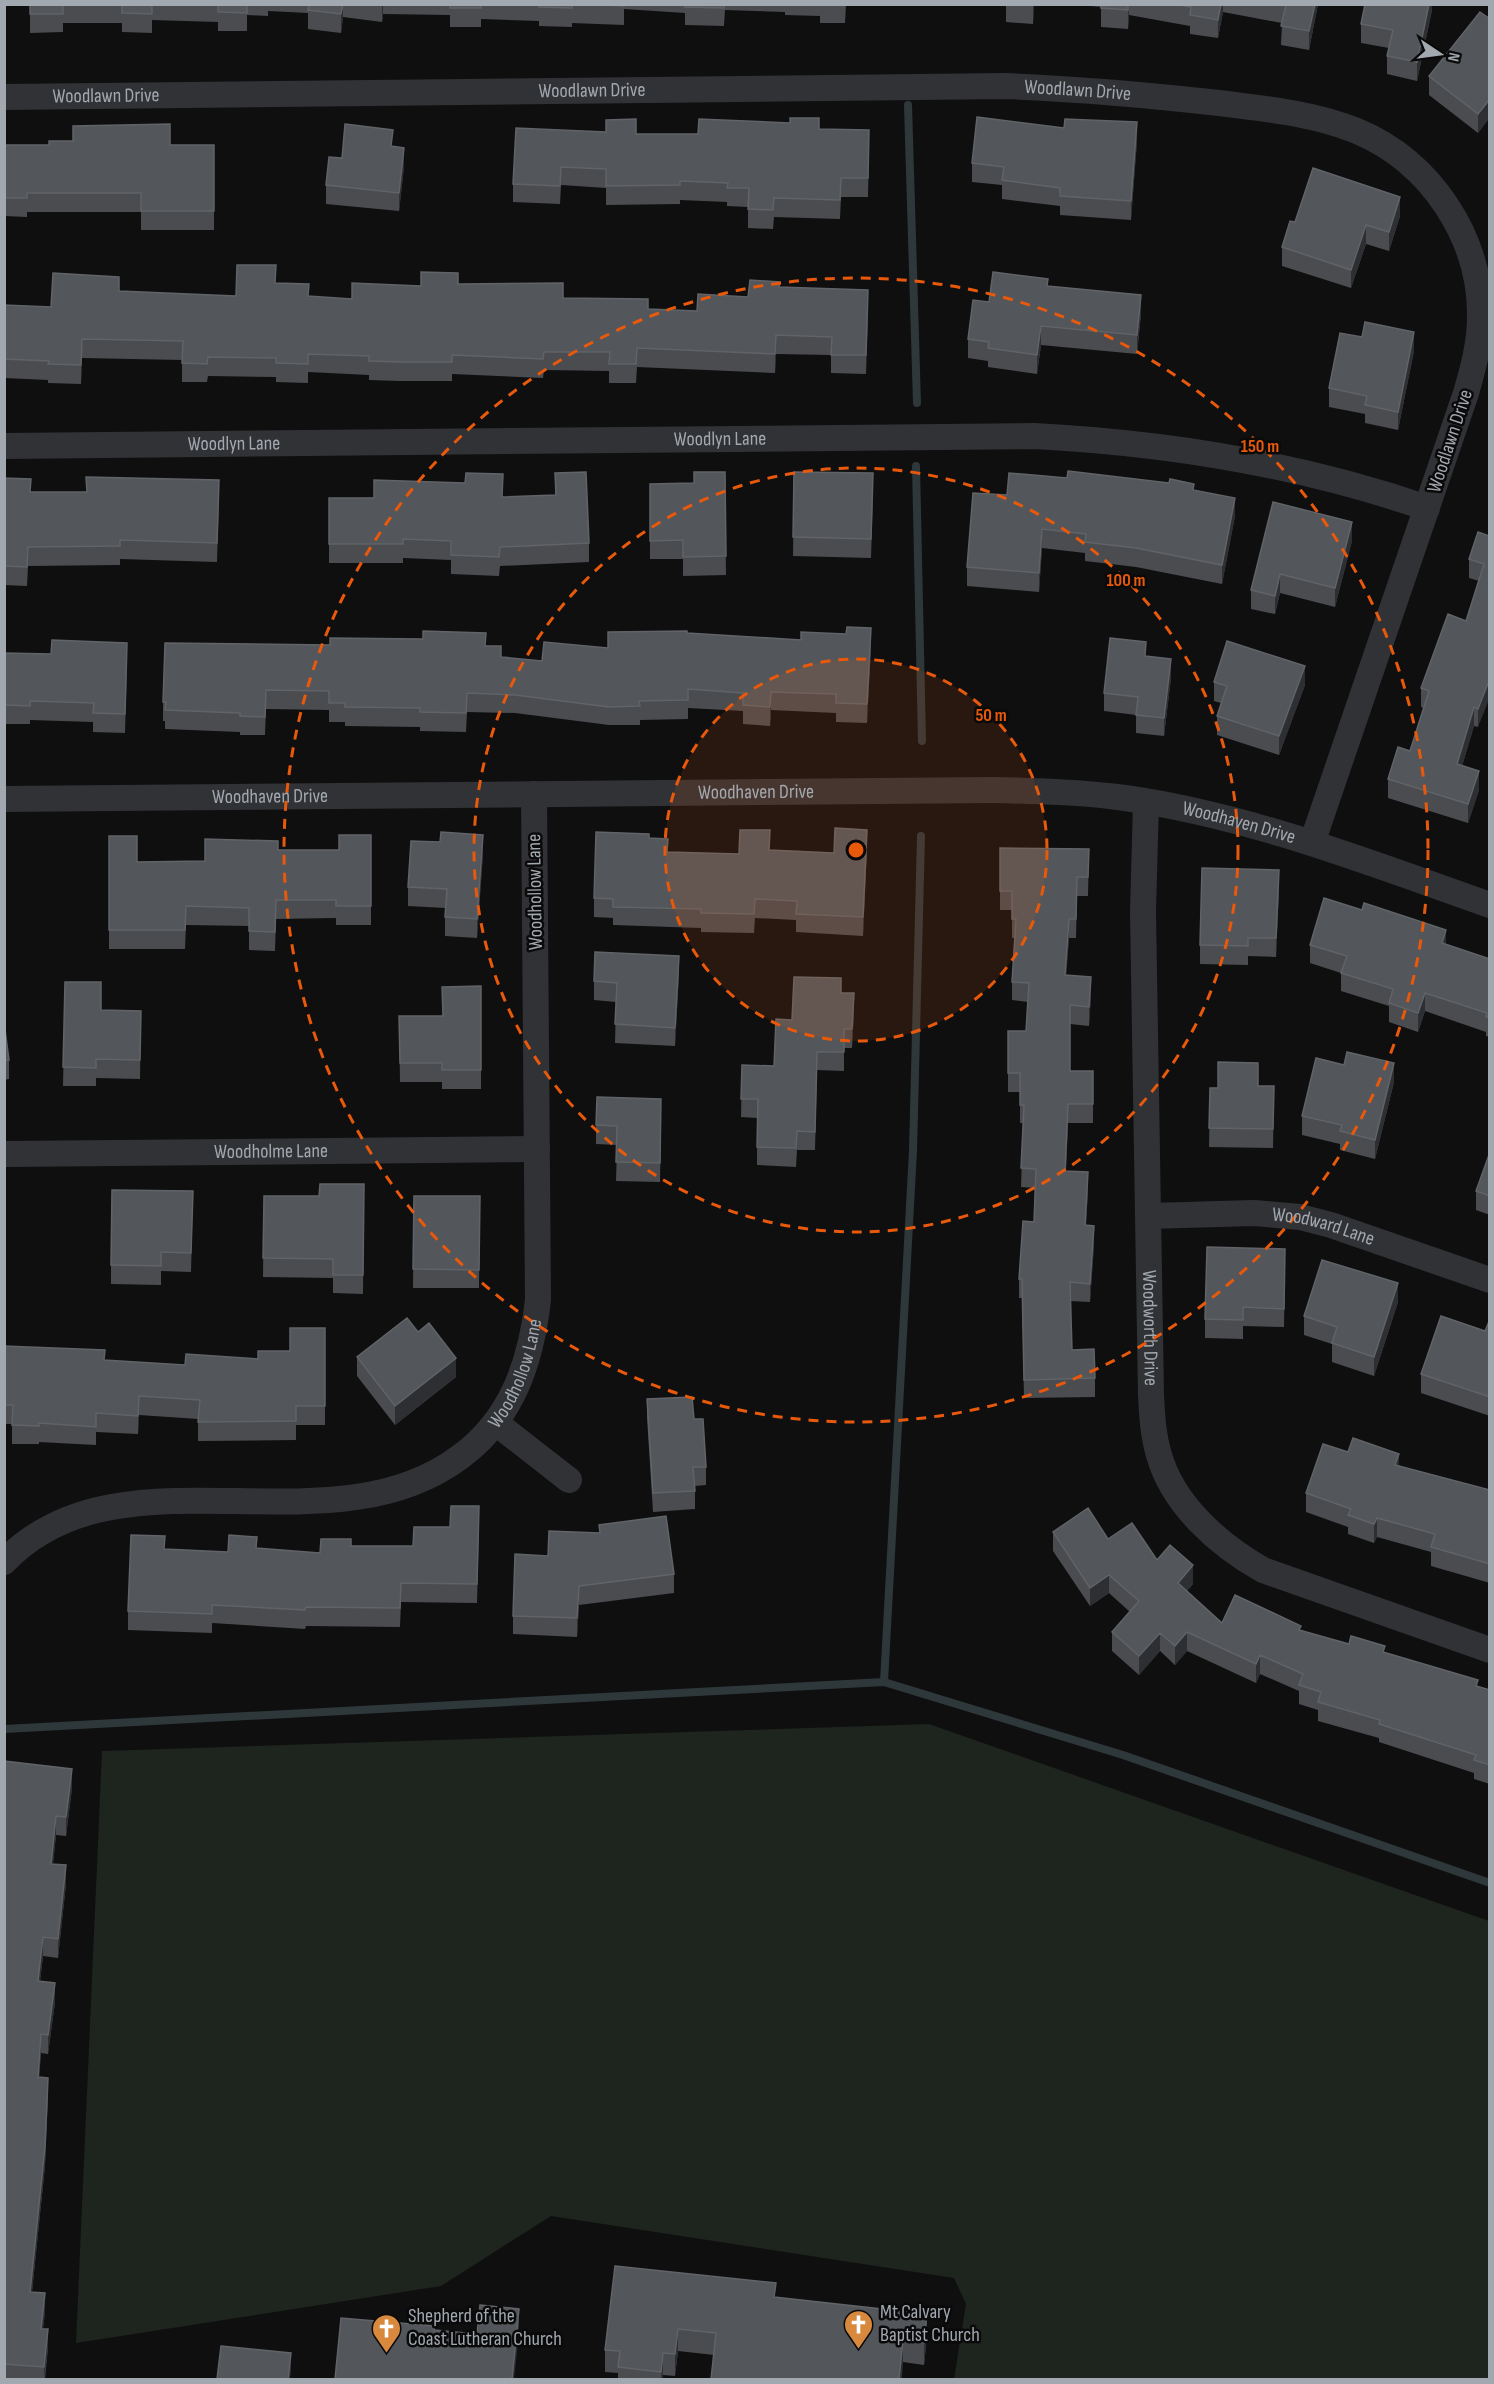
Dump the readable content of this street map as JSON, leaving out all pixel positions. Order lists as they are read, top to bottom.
{
  "streets": {
    "street": [
      "Woodlawn Drive",
      "Woodlyn Lane",
      "Woodhaven Drive",
      "Woodhollow Lane",
      "Woodholme Lane",
      "Woodward Lane",
      "Woodworth Drive"
    ]
  },
  "crossings": [
    ["Woodlawn Drive", "Woodlyn Lane"],
    ["Woodlawn Drive", "Woodhaven Drive"],
    ["Woodhaven Drive", "Woodhollow Lane"],
    ["Woodhaven Drive", "Woodworth Drive"],
    ["Woodhollow Lane", "Woodholme Lane"],
    ["Woodward Lane", "Woodworth Drive"]
  ],
  "places": {
    "church": ["Mt Calvary Baptist Church", "Shepherd of the Coast Lutheran Church"]
  },
  "north": "right",
  "rings": ["150 m", "100 m", "50 m"]
}
